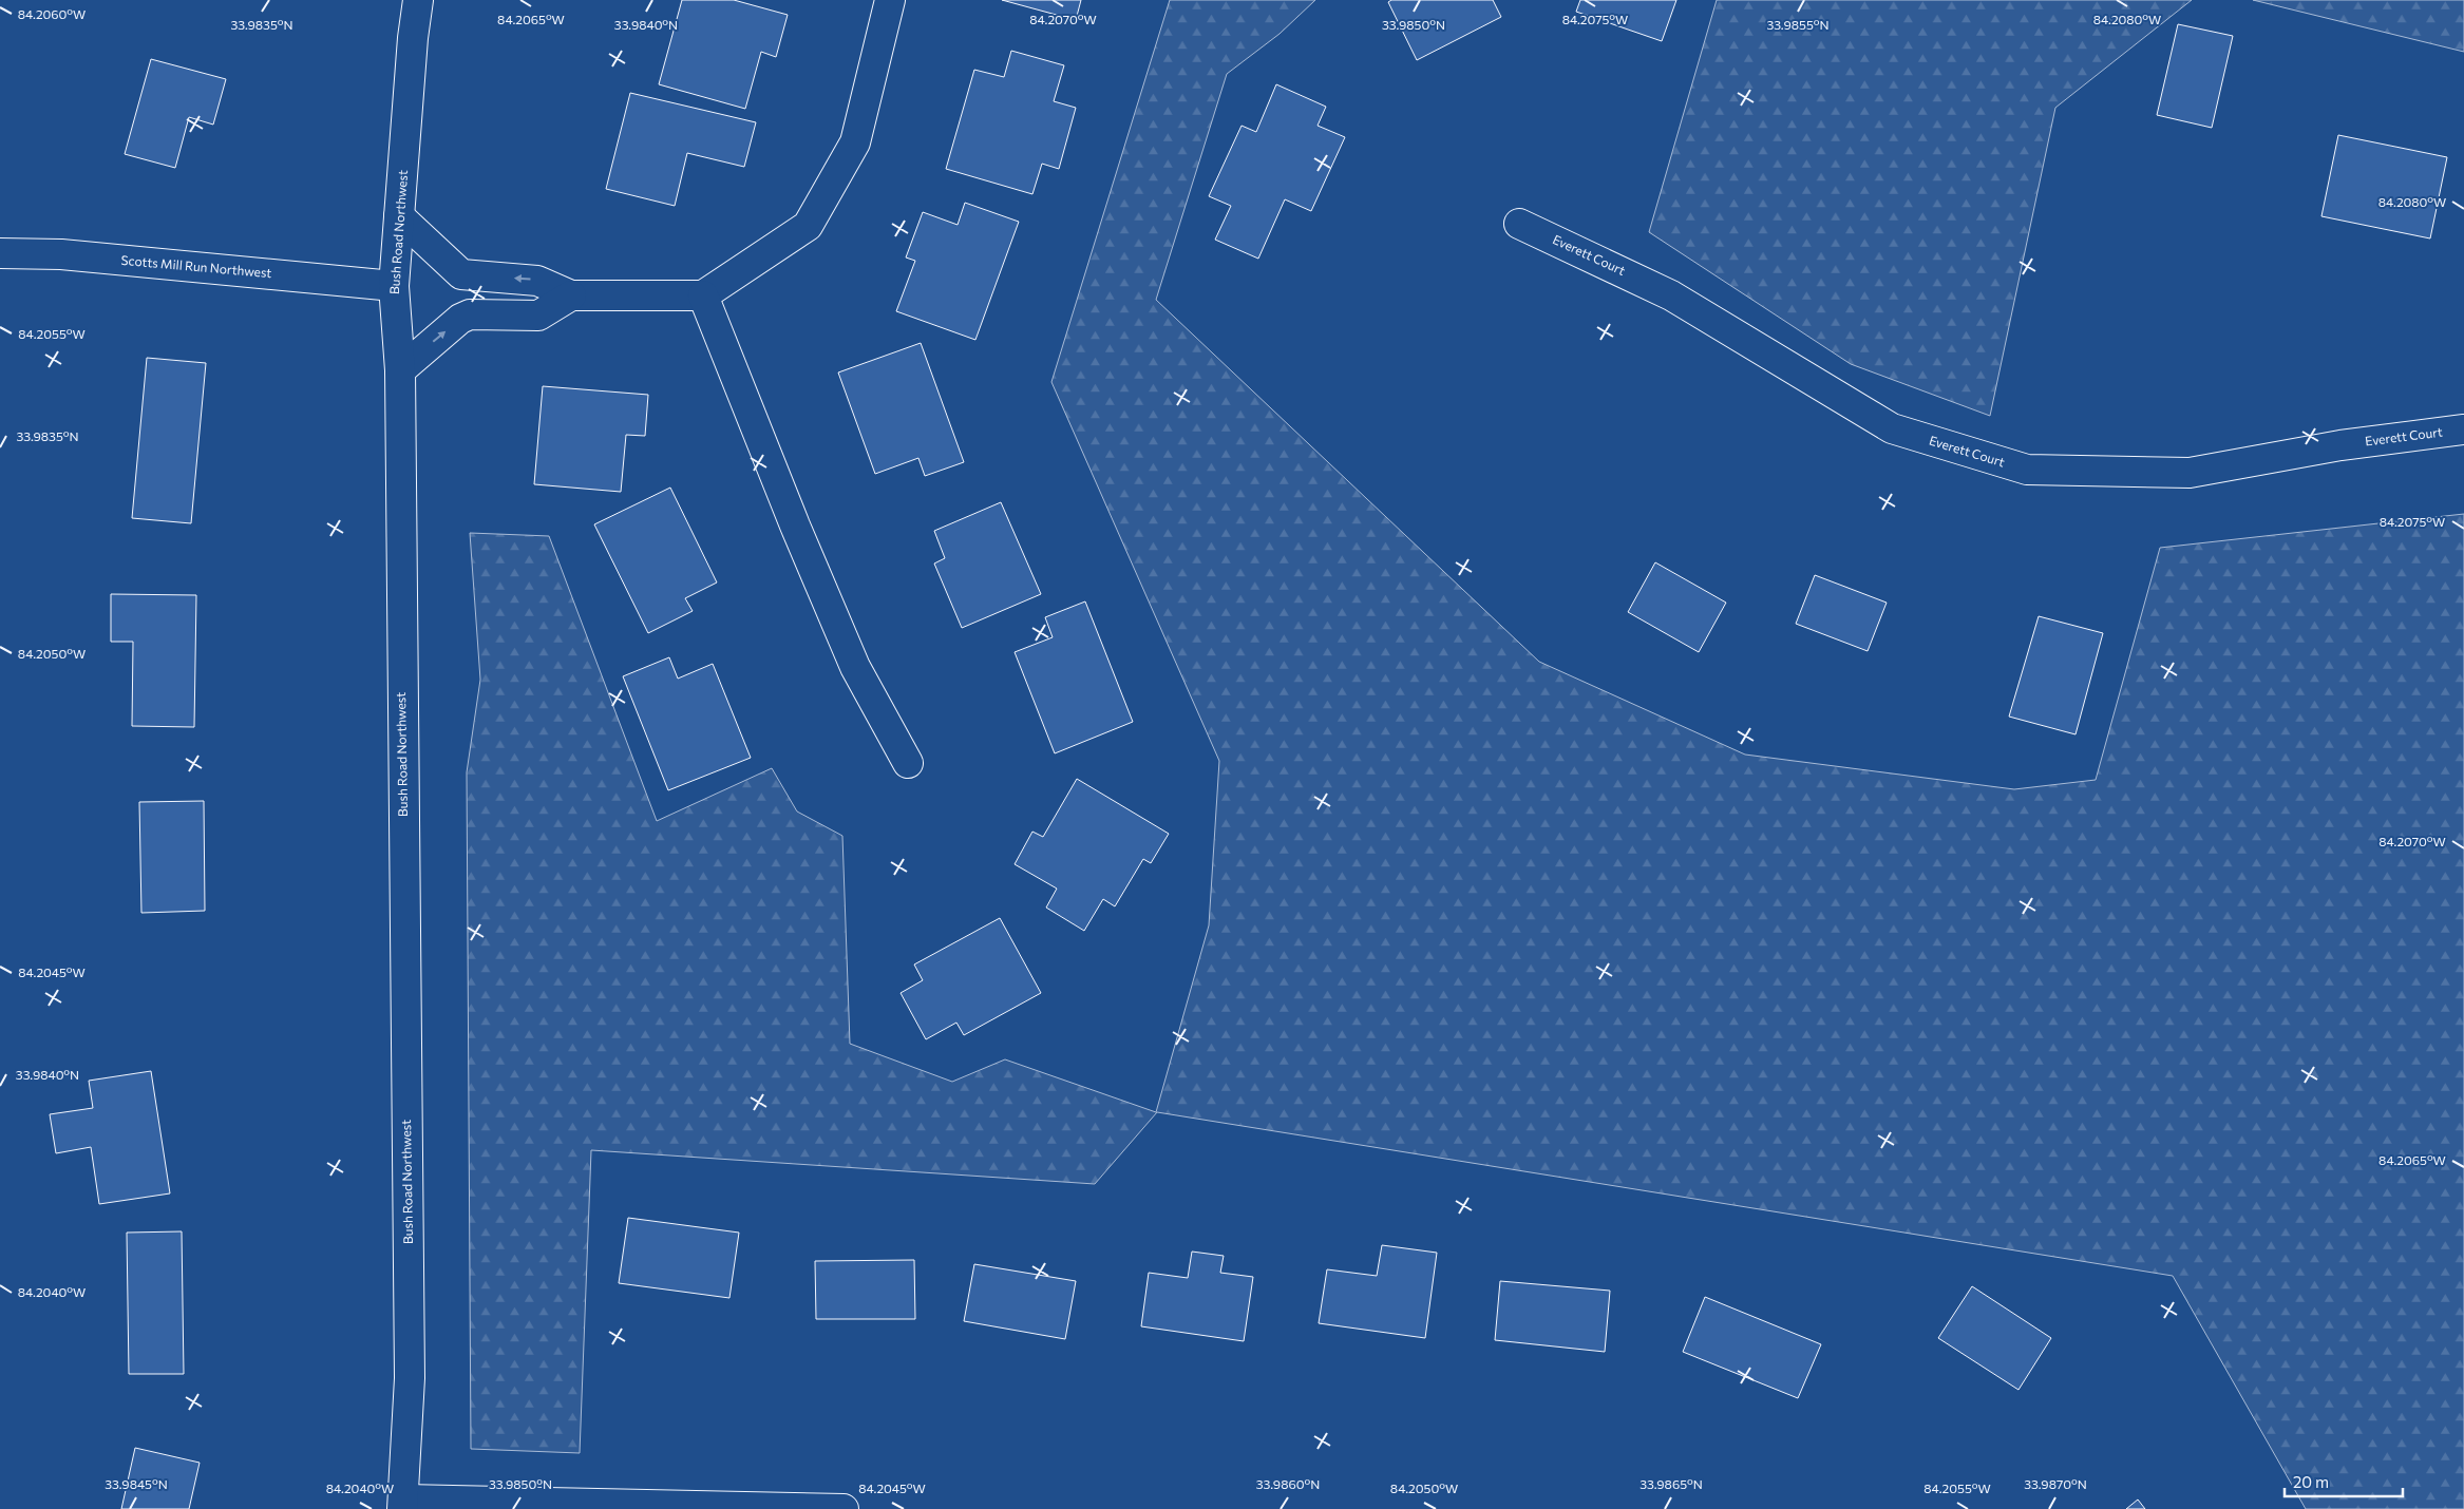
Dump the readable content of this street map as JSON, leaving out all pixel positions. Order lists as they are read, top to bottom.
{
  "streets": {
    "street": ["Bush Road Northwest", "Everett Court", "Scotts Mill Run Northwest"]
  },
  "crossings": [
    ["Bush Road Northwest", "Scotts Mill Run Northwest"]
  ],
  "scale_bar": "20 m",
  "coordinates": [
    "84.2060°W",
    "84.2080°W",
    "84.2065°W",
    "84.2070°W",
    "84.2075°W",
    "33.9840°N",
    "33.9855°N",
    "33.9835°N",
    "33.9850°N",
    "84.2055°W",
    "84.2050°W",
    "84.2045°W",
    "84.2040°W",
    "33.9845°N",
    "33.9860°N",
    "33.9865°N",
    "33.9870°N"
  ]
}
